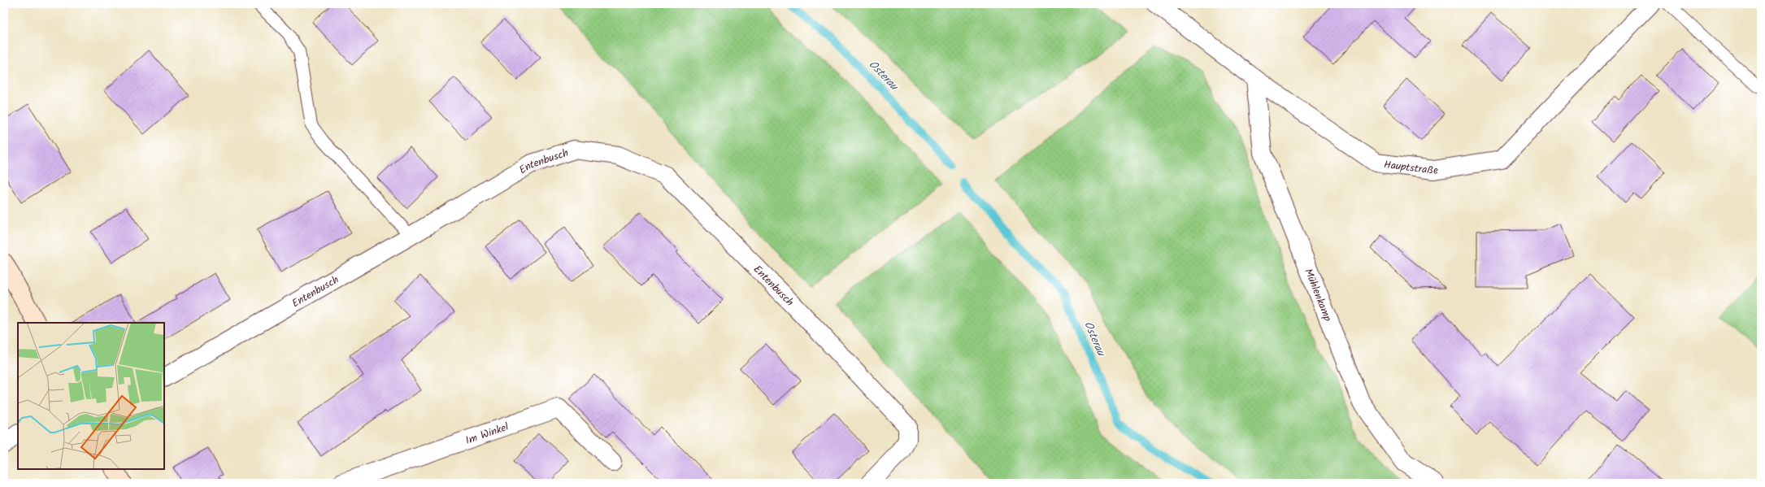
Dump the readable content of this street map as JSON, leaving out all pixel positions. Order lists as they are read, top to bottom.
{
  "streets": {
    "street": [
      "Entenbusch",
      "Hauptstraße",
      "Mühlenkamp",
      "Im Winkel"
    ]
  },
  "crossings": [
    ["Hauptstraße", "Mühlenkamp"]
  ],
  "water": ["Osterau"]
}
